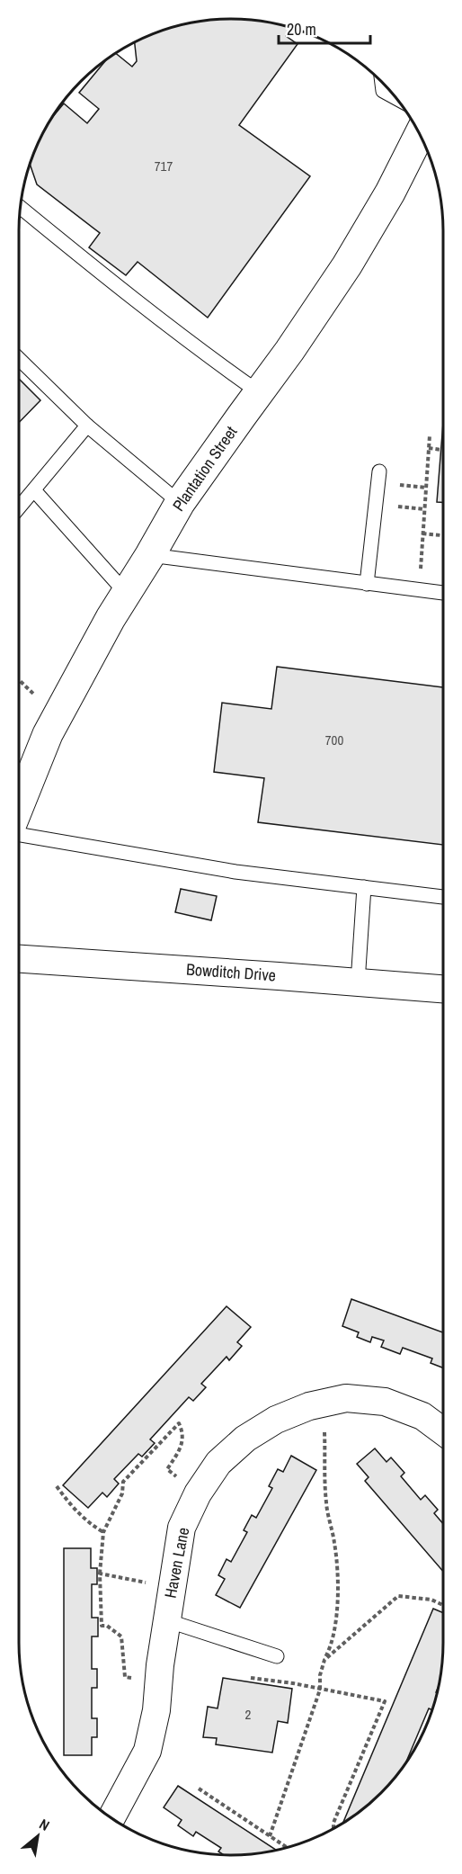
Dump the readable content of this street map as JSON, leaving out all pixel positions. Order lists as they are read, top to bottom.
{
  "streets": {
    "main road": ["Plantation Street"],
    "street": ["Bowditch Drive", "Haven Lane"]
  },
  "house_numbers": ["717", "700", "2"],
  "scale_bar": "20 m",
  "north": "top right"
}
